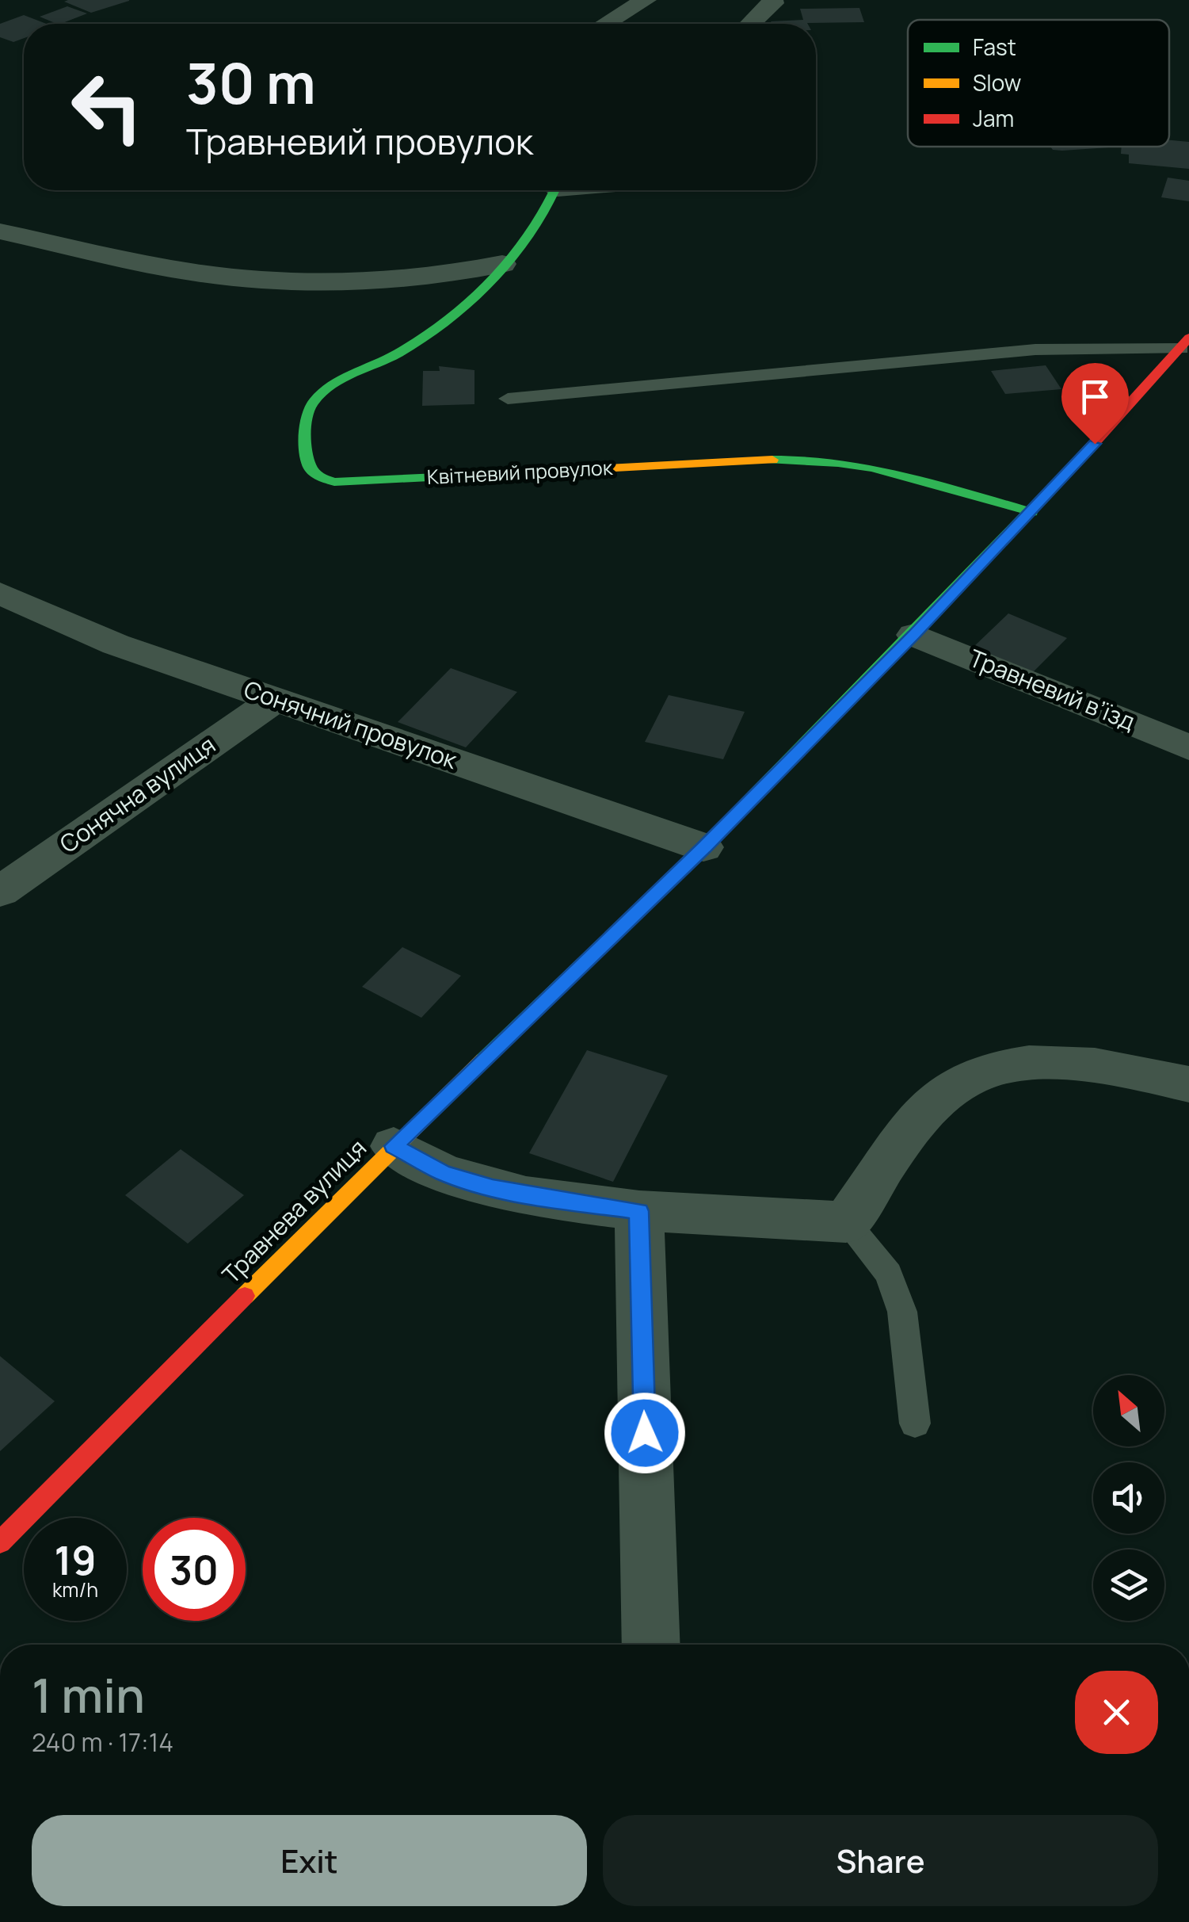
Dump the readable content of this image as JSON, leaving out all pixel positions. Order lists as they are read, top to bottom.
{
  "streets": {
    "street": [
      "Квітневий провулок",
      "Травневий в’їзд",
      "Сонячний провулок",
      "Сонячна вулиця",
      "Травнева вулиця"
    ]
  },
  "crossings": [
    ["Квітневий провулок", "Травнева вулиця"],
    ["Травневий в’їзд", "Травнева вулиця"],
    ["Сонячний провулок", "Сонячна вулиця"],
    ["Сонячний провулок", "Травнева вулиця"]
  ],
  "legend": ["Fast", "Slow", "Jam"],
  "north": "top left",
  "page": {
    "turn": ["30 m", "Травневий провулок"],
    "speed": "19 km/h",
    "limit": "30",
    "heading": ["1 min", "240 m · 17:14"],
    "buttons": ["Exit", "Share"]
  }
}
